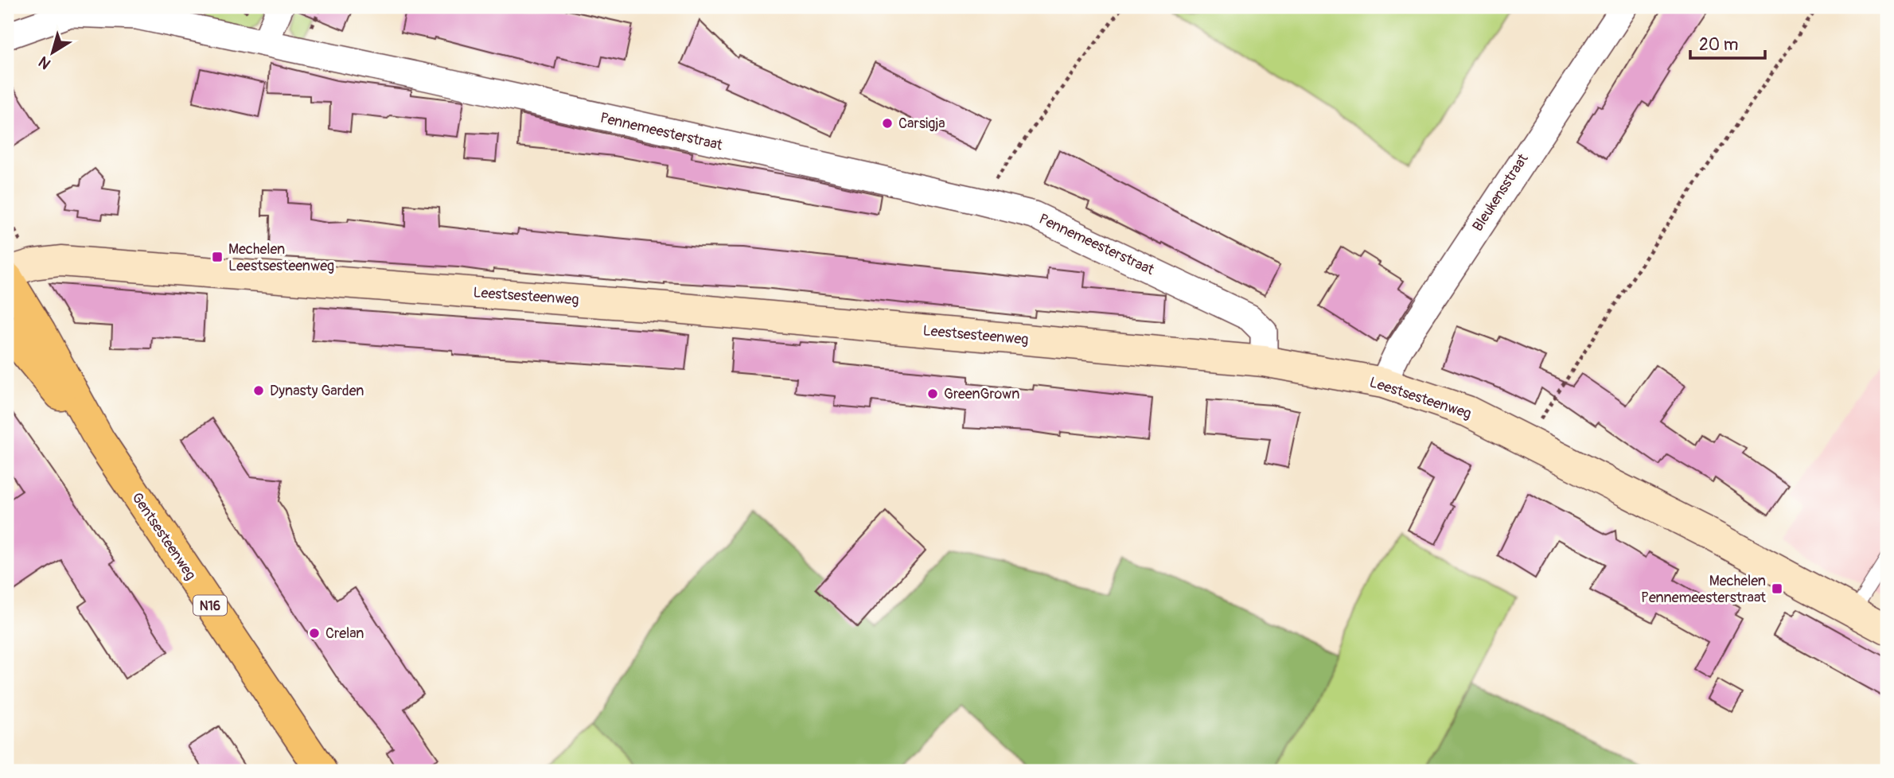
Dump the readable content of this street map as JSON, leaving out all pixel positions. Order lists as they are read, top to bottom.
{
  "streets": {
    "main road": ["Gentsesteenweg", "N16"],
    "street": ["Pennemeesterstraat", "Bleukensstraat", "Leestsesteenweg"]
  },
  "crossings": [
    ["Pennemeesterstraat", "Leestsesteenweg"],
    ["Bleukensstraat", "Leestsesteenweg"]
  ],
  "places": {
    "other": [
      "Carsigja",
      "Dynasty Garden",
      "GreenGrown",
      "Crelan"
    ],
    "transit": ["Mechelen Leestsesteenweg", "Mechelen Pennemeesterstraat"]
  },
  "scale_bar": "20 m",
  "north": "bottom left"
}
